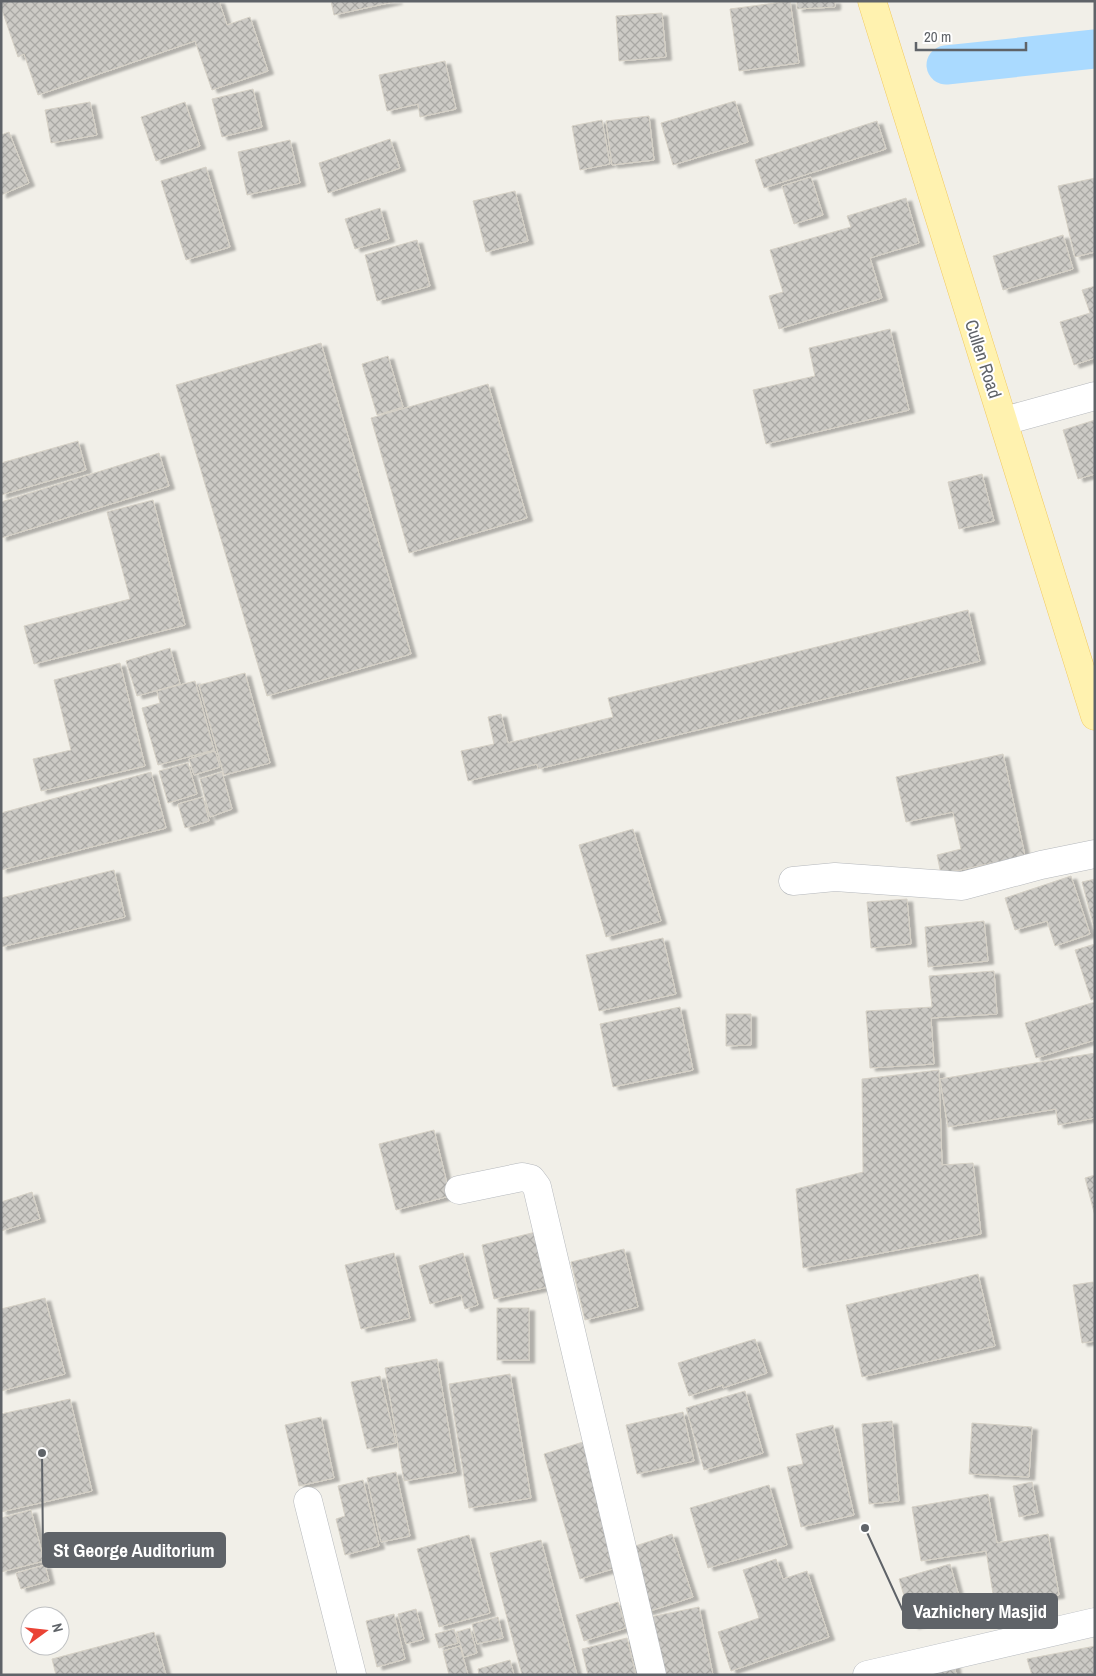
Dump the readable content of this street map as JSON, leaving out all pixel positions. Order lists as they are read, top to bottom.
{
  "streets": {
    "main road": ["Cullen Road"]
  },
  "places": ["St George Auditorium", "Vazhichery Masjid"],
  "scale_bar": "20 m",
  "north": "right"
}
